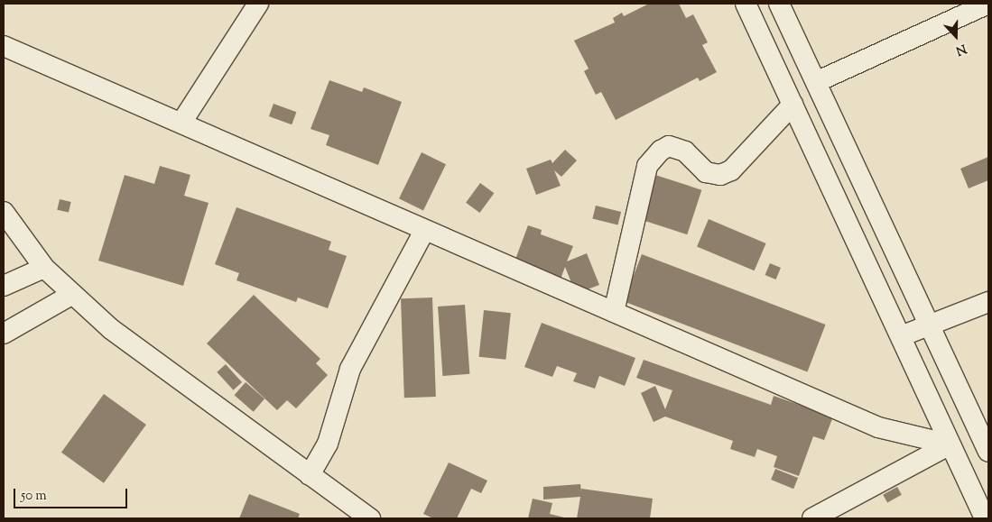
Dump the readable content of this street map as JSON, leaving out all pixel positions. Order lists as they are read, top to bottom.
{
  "scale_bar": "50 m",
  "north": "bottom"
}
